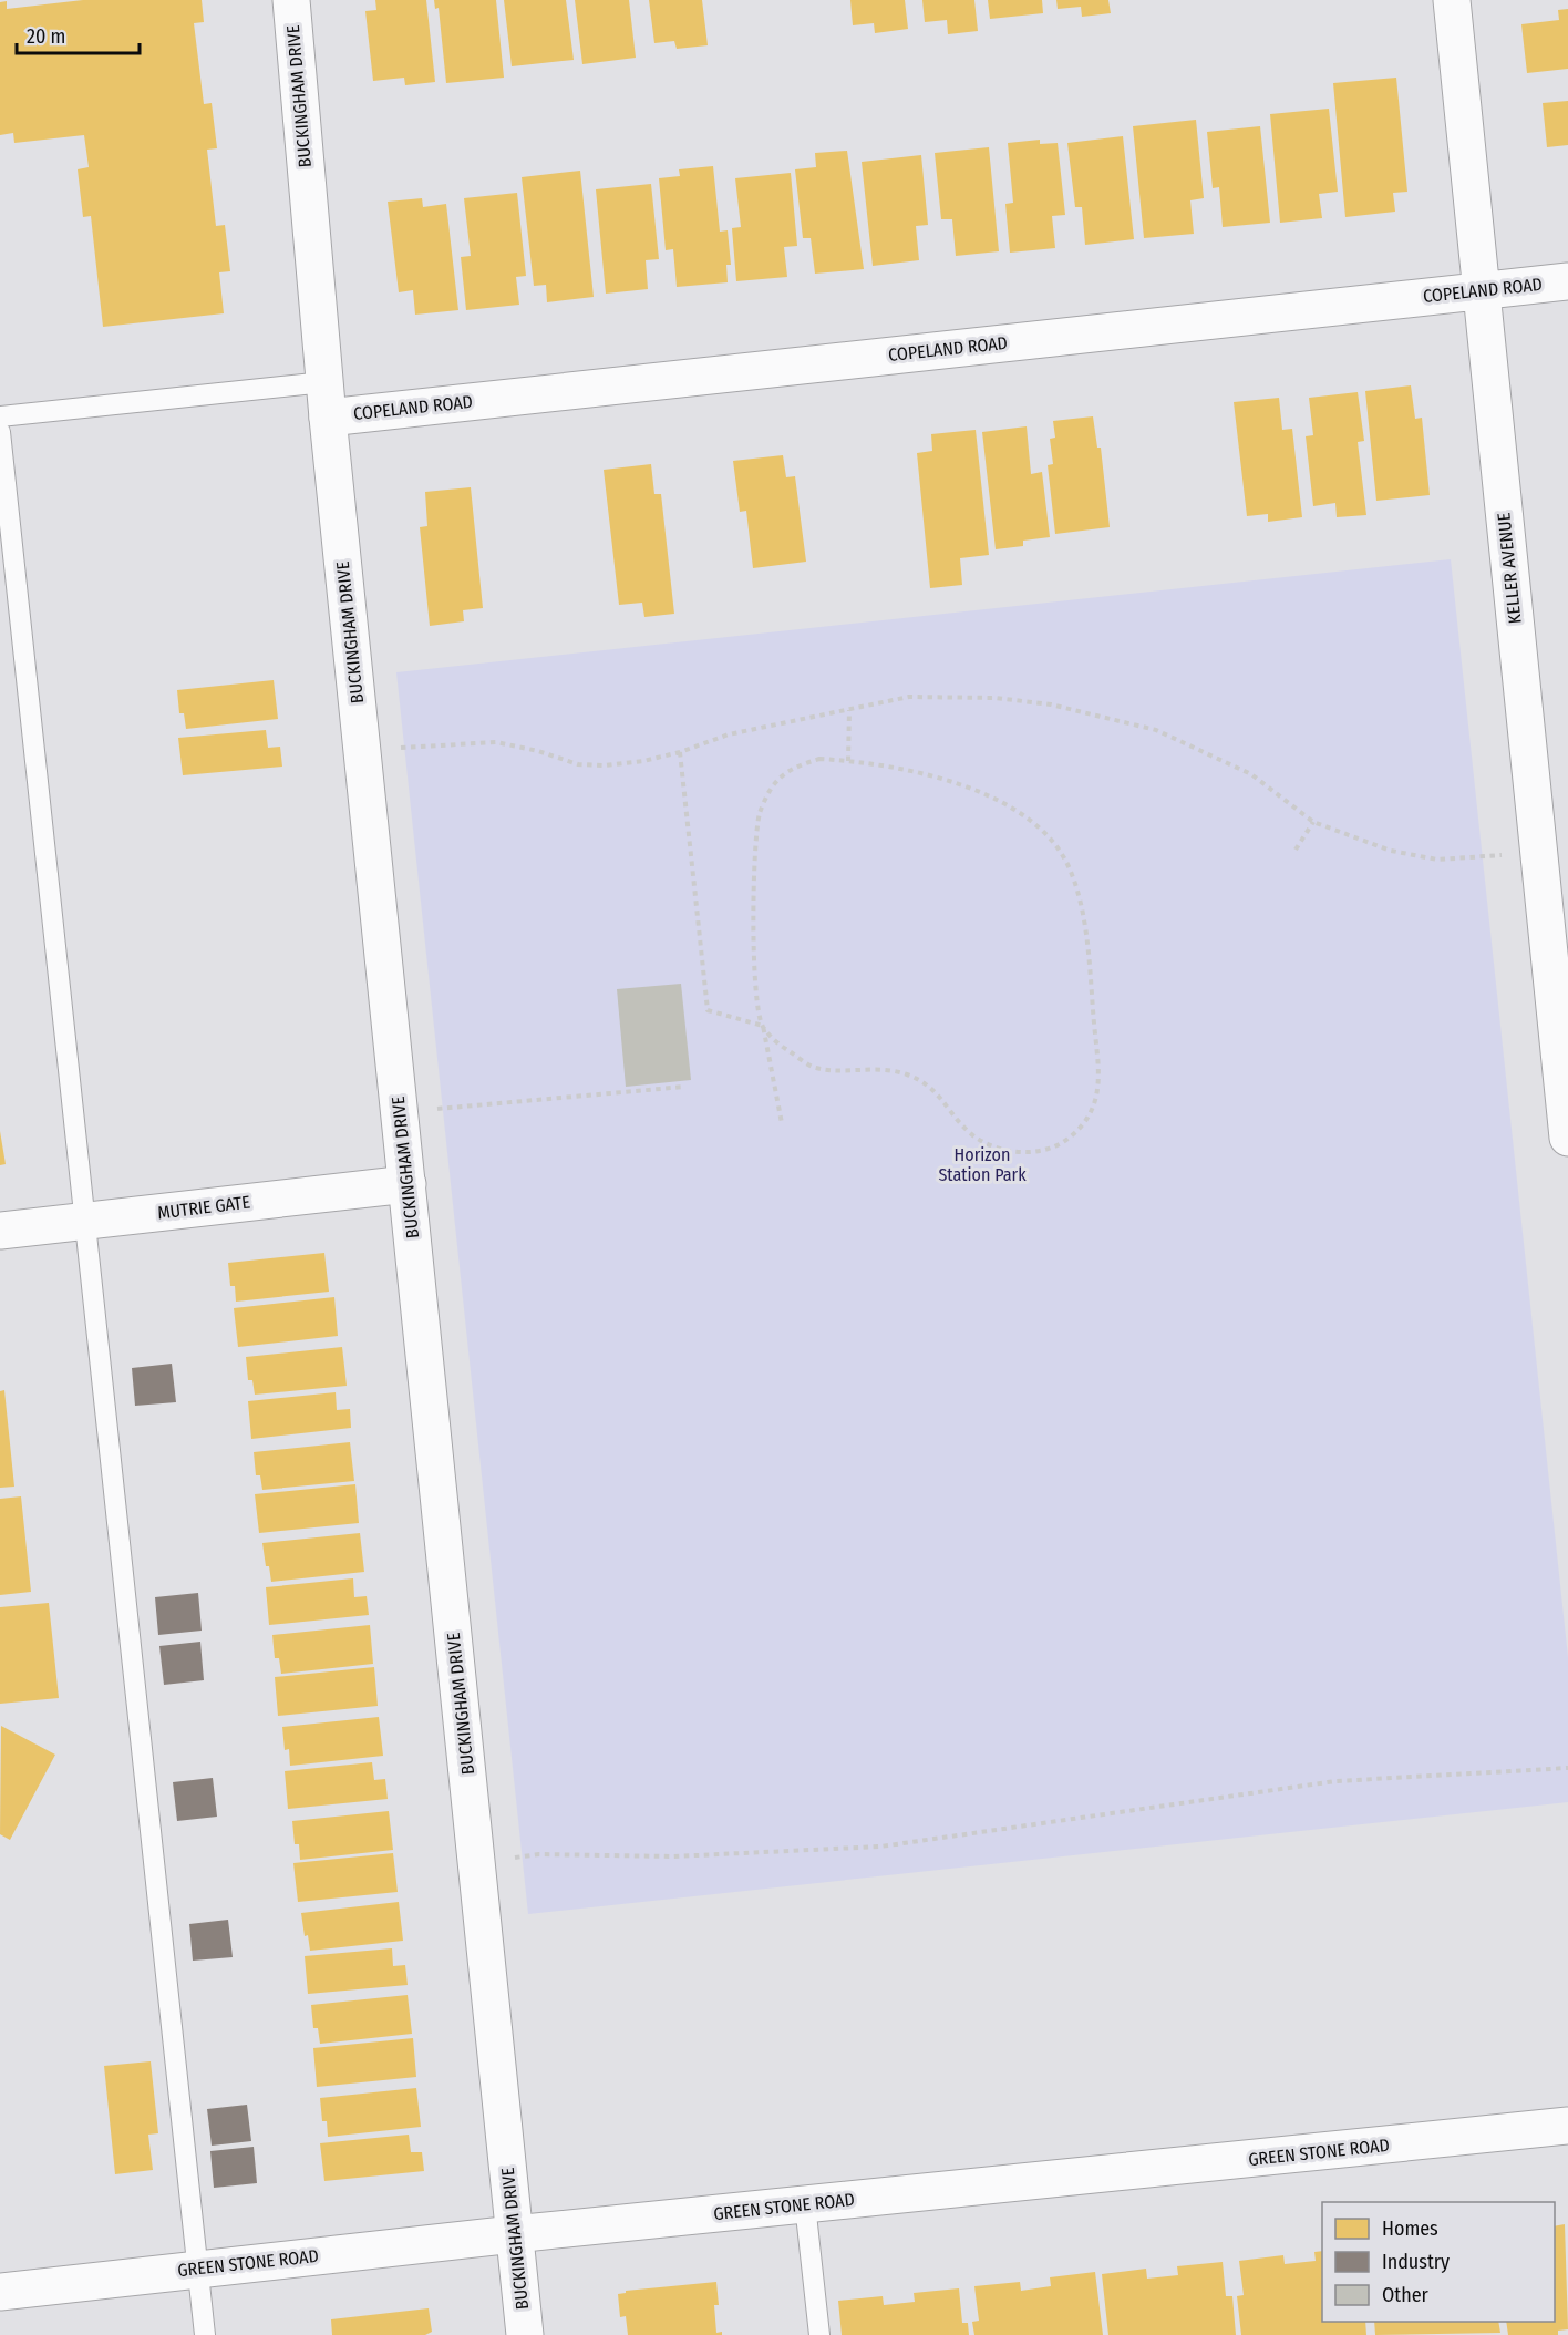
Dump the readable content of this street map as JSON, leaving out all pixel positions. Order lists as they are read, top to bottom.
{
  "streets": {
    "street": [
      "BUCKINGHAM DRIVE",
      "COPELAND ROAD",
      "KELLER AVENUE",
      "MUTRIE GATE",
      "GREEN STONE ROAD"
    ]
  },
  "crossings": [
    ["BUCKINGHAM DRIVE", "COPELAND ROAD"],
    ["BUCKINGHAM DRIVE", "MUTRIE GATE"],
    ["BUCKINGHAM DRIVE", "GREEN STONE ROAD"],
    ["COPELAND ROAD", "KELLER AVENUE"]
  ],
  "parks": ["Horizon Station Park"],
  "legend": ["Homes", "Industry", "Other"],
  "scale_bar": "20 m"
}
